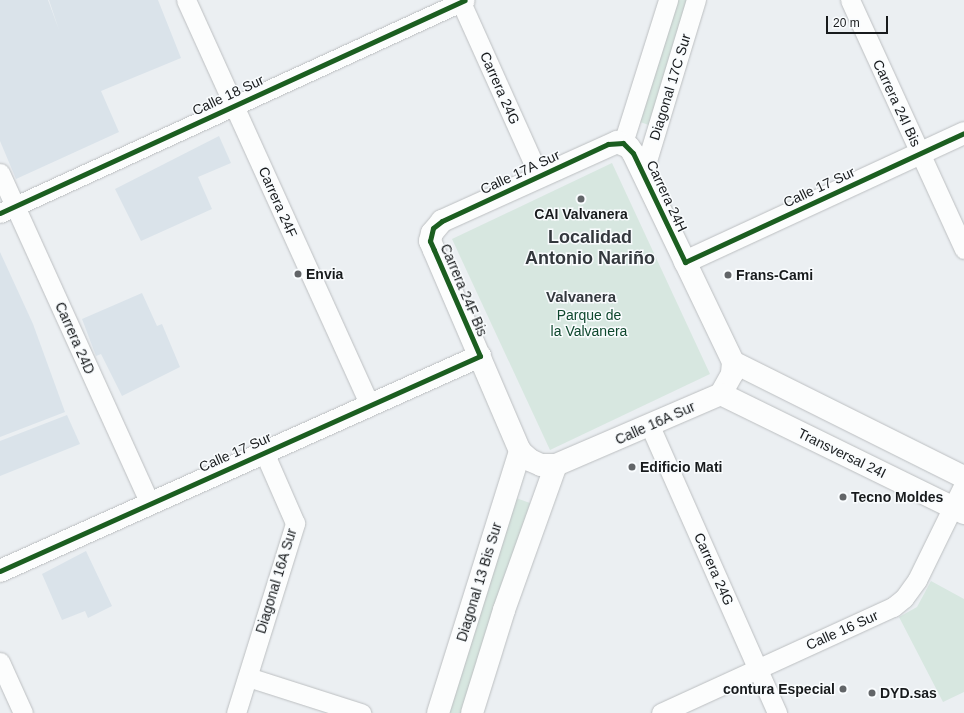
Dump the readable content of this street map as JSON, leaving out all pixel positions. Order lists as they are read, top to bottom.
{
  "streets": {
    "street": [
      "Diagonal 17C Sur",
      "Carrera 24G",
      "Calle 18 Sur",
      "Carrera 24I Bis",
      "Calle 17A Sur",
      "Calle 17 Sur",
      "Carrera 24H",
      "Carrera 24F",
      "Carrera 24F Bis",
      "Carrera 24D",
      "Calle 16A Sur",
      "Transversal 24I",
      "Diagonal 16A Sur",
      "Diagonal 13 Bis Sur",
      "Calle 16 Sur"
    ]
  },
  "crossings": [
    ["Diagonal 17C Sur", "Calle 17A Sur"],
    ["Diagonal 17C Sur", "Carrera 24H"],
    ["Carrera 24G", "Calle 18 Sur"],
    ["Carrera 24G", "Calle 17A Sur"],
    ["Carrera 24G", "Calle 16A Sur"],
    ["Carrera 24G", "Calle 16 Sur"],
    ["Calle 18 Sur", "Carrera 24F"],
    ["Calle 18 Sur", "Carrera 24D"],
    ["Carrera 24I Bis", "Calle 17 Sur"],
    ["Calle 17A Sur", "Carrera 24H"],
    ["Calle 17A Sur", "Carrera 24F Bis"],
    ["Calle 17 Sur", "Carrera 24H"],
    ["Calle 17 Sur", "Carrera 24F"],
    ["Calle 17 Sur", "Carrera 24F Bis"],
    ["Calle 17 Sur", "Carrera 24D"],
    ["Calle 17 Sur", "Diagonal 16A Sur"],
    ["Carrera 24F Bis", "Diagonal 13 Bis Sur"],
    ["Calle 16A Sur", "Transversal 24I"],
    ["Transversal 24I", "Calle 16 Sur"]
  ],
  "districts": ["Localidad Antonio Nariño", "Valvanera"],
  "parks": ["Parque de la Valvanera"],
  "places": [
    "CAI Valvanera",
    "Envia",
    "Frans-Cami",
    "Edificio Mati",
    "Tecno Moldes",
    "contura Especial",
    "DYD.sas"
  ],
  "scale_bar": "20 m"
}
